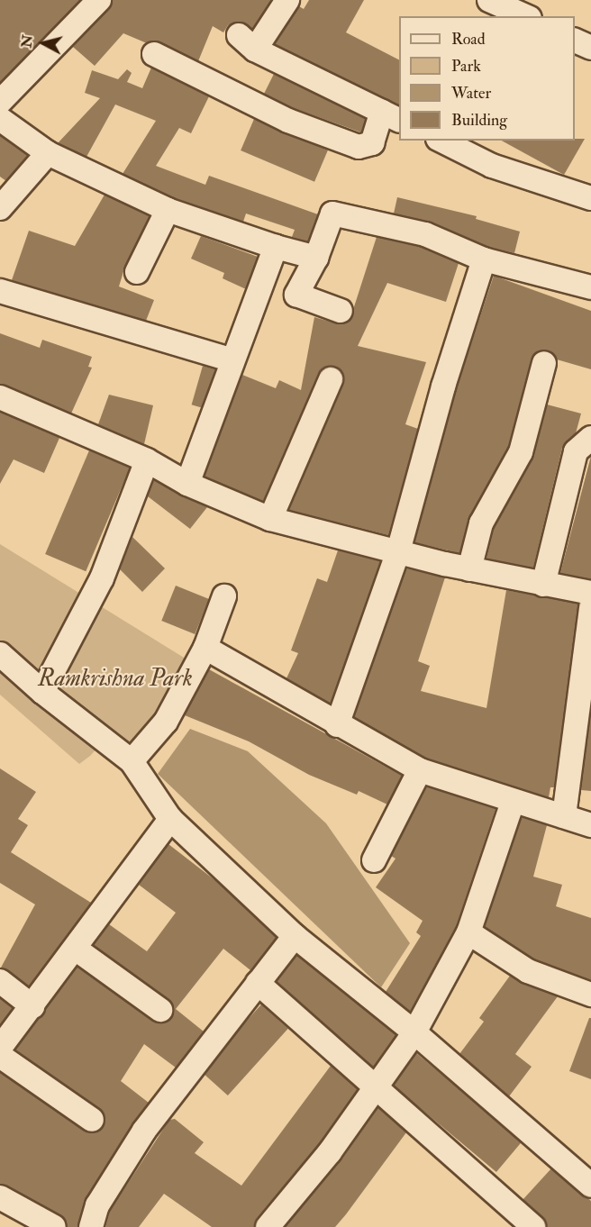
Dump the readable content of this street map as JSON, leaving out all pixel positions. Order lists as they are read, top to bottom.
{
  "parks": ["Ramkrishna Park"],
  "legend": [
    "Road",
    "Park",
    "Water",
    "Building"
  ],
  "north": "left"
}
